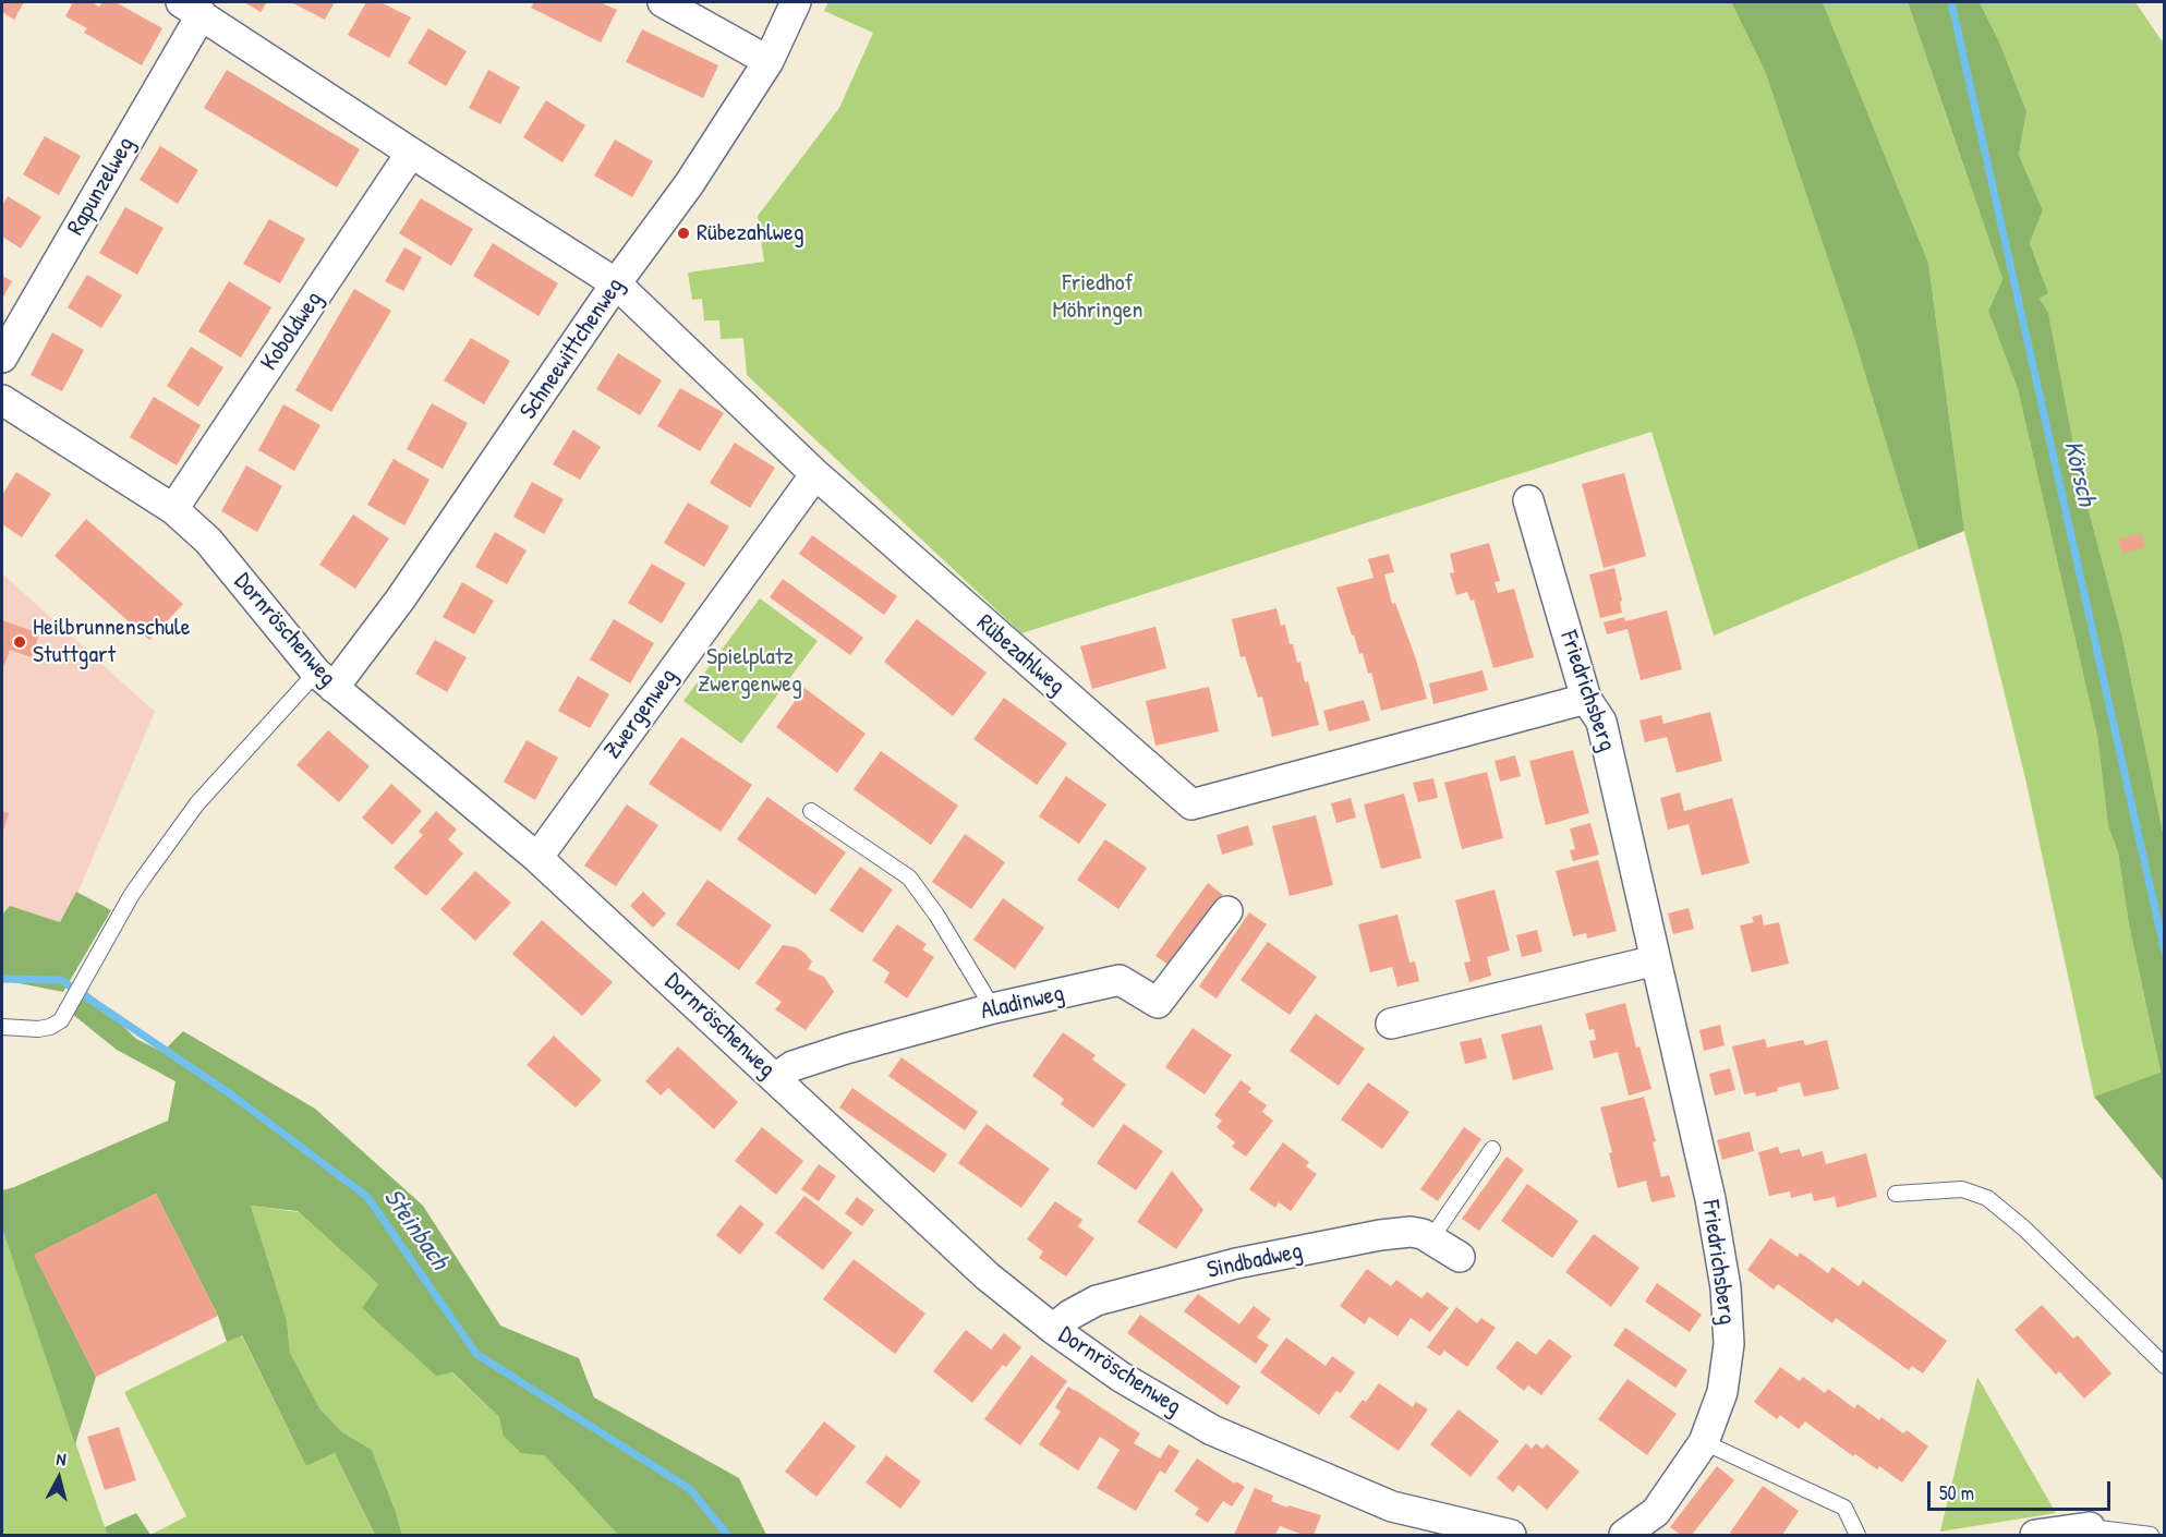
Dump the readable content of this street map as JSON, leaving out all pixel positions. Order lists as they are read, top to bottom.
{
  "streets": {
    "street": [
      "Rapunzelweg",
      "Koboldweg",
      "Schneewittchenweg",
      "Dornröschenweg",
      "Rübezahlweg",
      "Friedrichsberg",
      "Zwergenweg",
      "Aladinweg",
      "Sindbadweg"
    ]
  },
  "crossings": [
    ["Rapunzelweg", "Rübezahlweg"],
    ["Koboldweg", "Dornröschenweg"],
    ["Koboldweg", "Rübezahlweg"],
    ["Schneewittchenweg", "Dornröschenweg"],
    ["Schneewittchenweg", "Rübezahlweg"],
    ["Dornröschenweg", "Zwergenweg"],
    ["Dornröschenweg", "Aladinweg"],
    ["Dornröschenweg", "Sindbadweg"],
    ["Rübezahlweg", "Friedrichsberg"],
    ["Rübezahlweg", "Zwergenweg"]
  ],
  "water": ["Körsch", "Steinbach"],
  "parks": ["Friedhof Möhringen", "Spielplatz Zwergenweg"],
  "places": ["Rübezahlweg", "Heilbrunnenschule Stuttgart"],
  "scale_bar": "50 m",
  "north": "top"
}
